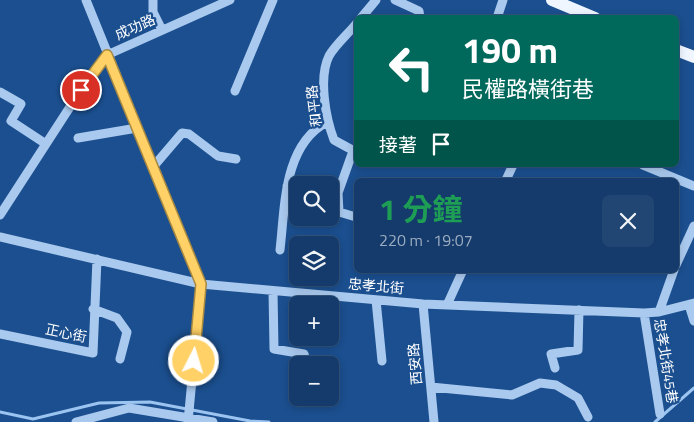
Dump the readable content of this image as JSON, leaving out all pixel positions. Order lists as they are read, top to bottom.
{
  "streets": {
    "street": [
      "成功路",
      "和平路",
      "忠孝北街",
      "正心街",
      "忠孝北街45巷",
      "西安路"
    ]
  },
  "crossings": [
    ["忠孝北街", "正心街"],
    ["忠孝北街", "忠孝北街45巷"],
    ["忠孝北街", "西安路"]
  ],
  "page": {
    "turn": ["190 m", "民權路橫街巷"],
    "then": "接著",
    "map_buttons": ["+", "−"],
    "heading": ["1 分鐘", "220 m · 19:07"]
  }
}
